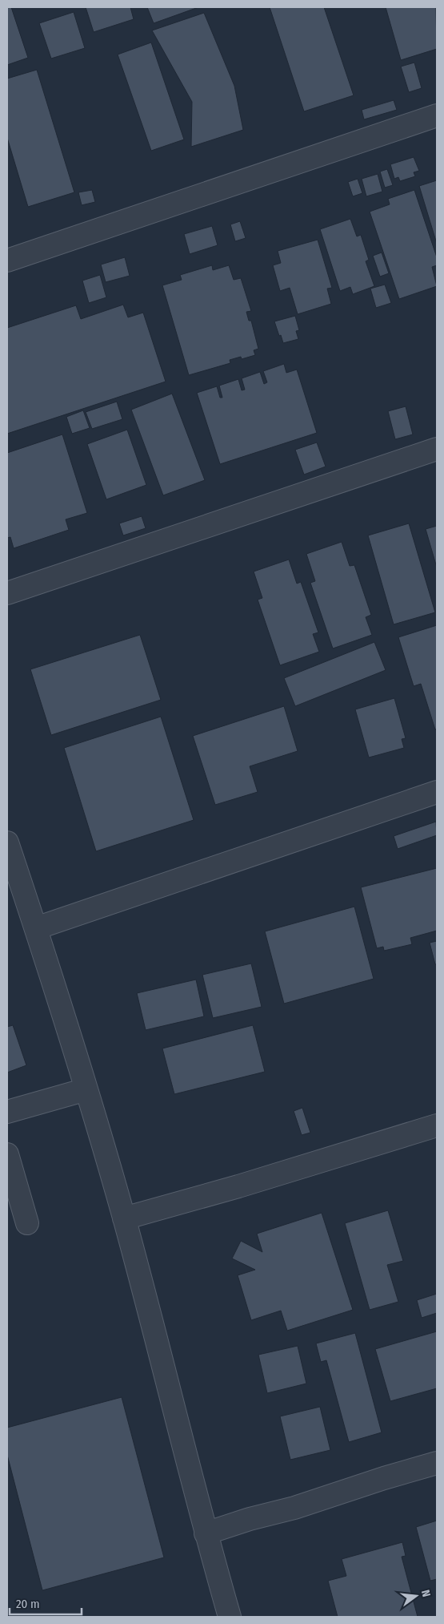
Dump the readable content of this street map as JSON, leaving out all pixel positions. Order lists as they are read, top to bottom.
{
  "scale_bar": "20 m",
  "north": "right"
}
